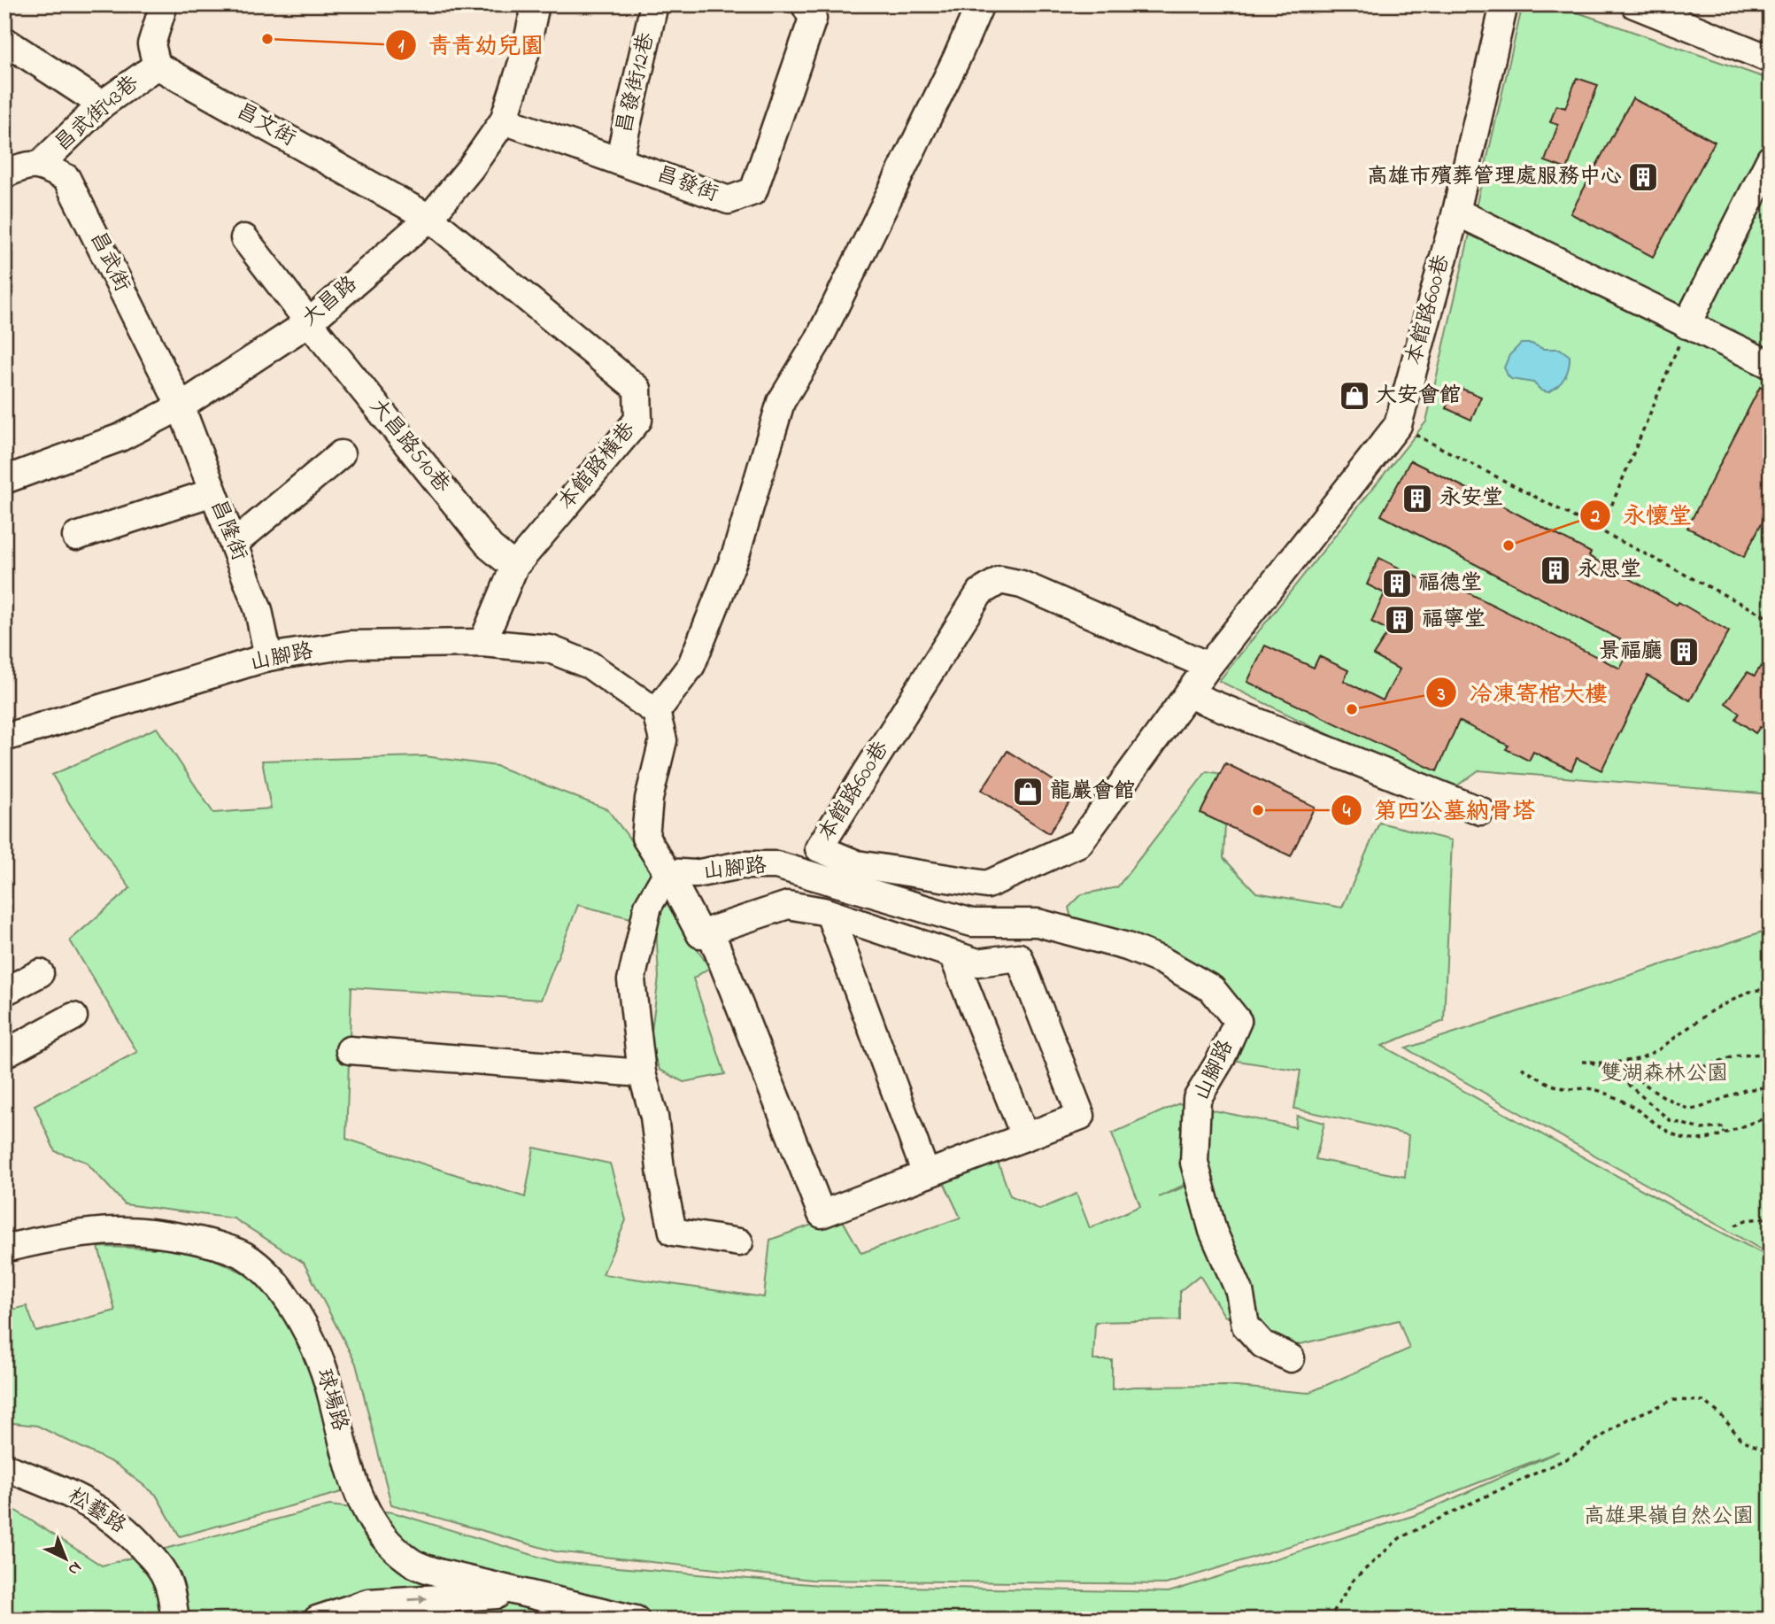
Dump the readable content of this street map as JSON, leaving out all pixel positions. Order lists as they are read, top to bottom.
{
  "streets": {
    "street": [
      "昌發街12巷",
      "昌武街43巷",
      "昌文街",
      "昌發街",
      "昌武街",
      "大昌路",
      "本館路600巷",
      "大昌路510巷",
      "本館路橫巷",
      "昌隆街",
      "山腳路",
      "球場路",
      "松藝路"
    ]
  },
  "crossings": [
    ["昌發街12巷", "昌發街"],
    ["昌武街43巷", "昌文街"],
    ["昌武街43巷", "昌武街"],
    ["昌文街", "大昌路"],
    ["昌文街", "本館路橫巷"],
    ["昌發街", "大昌路"],
    ["昌武街", "大昌路"],
    ["昌武街", "昌隆街"],
    ["大昌路", "大昌路510巷"],
    ["大昌路", "本館路橫巷"],
    ["大昌路", "昌隆街"],
    ["大昌路510巷", "本館路橫巷"],
    ["本館路橫巷", "山腳路"],
    ["昌隆街", "山腳路"]
  ],
  "parks": ["雙湖森林公園", "高雄果嶺自然公園"],
  "places": {
    "other": [
      "青青幼兒園",
      "永懷堂",
      "冷凍寄棺大樓",
      "第四公墓納骨塔"
    ],
    "building": [
      "高雄市殯葬管理處服務中心",
      "永安堂",
      "永思堂",
      "福德堂",
      "福寧堂",
      "景福廳"
    ],
    "shop": ["大安會館", "龍巖會館"]
  },
  "north": "bottom right"
}
